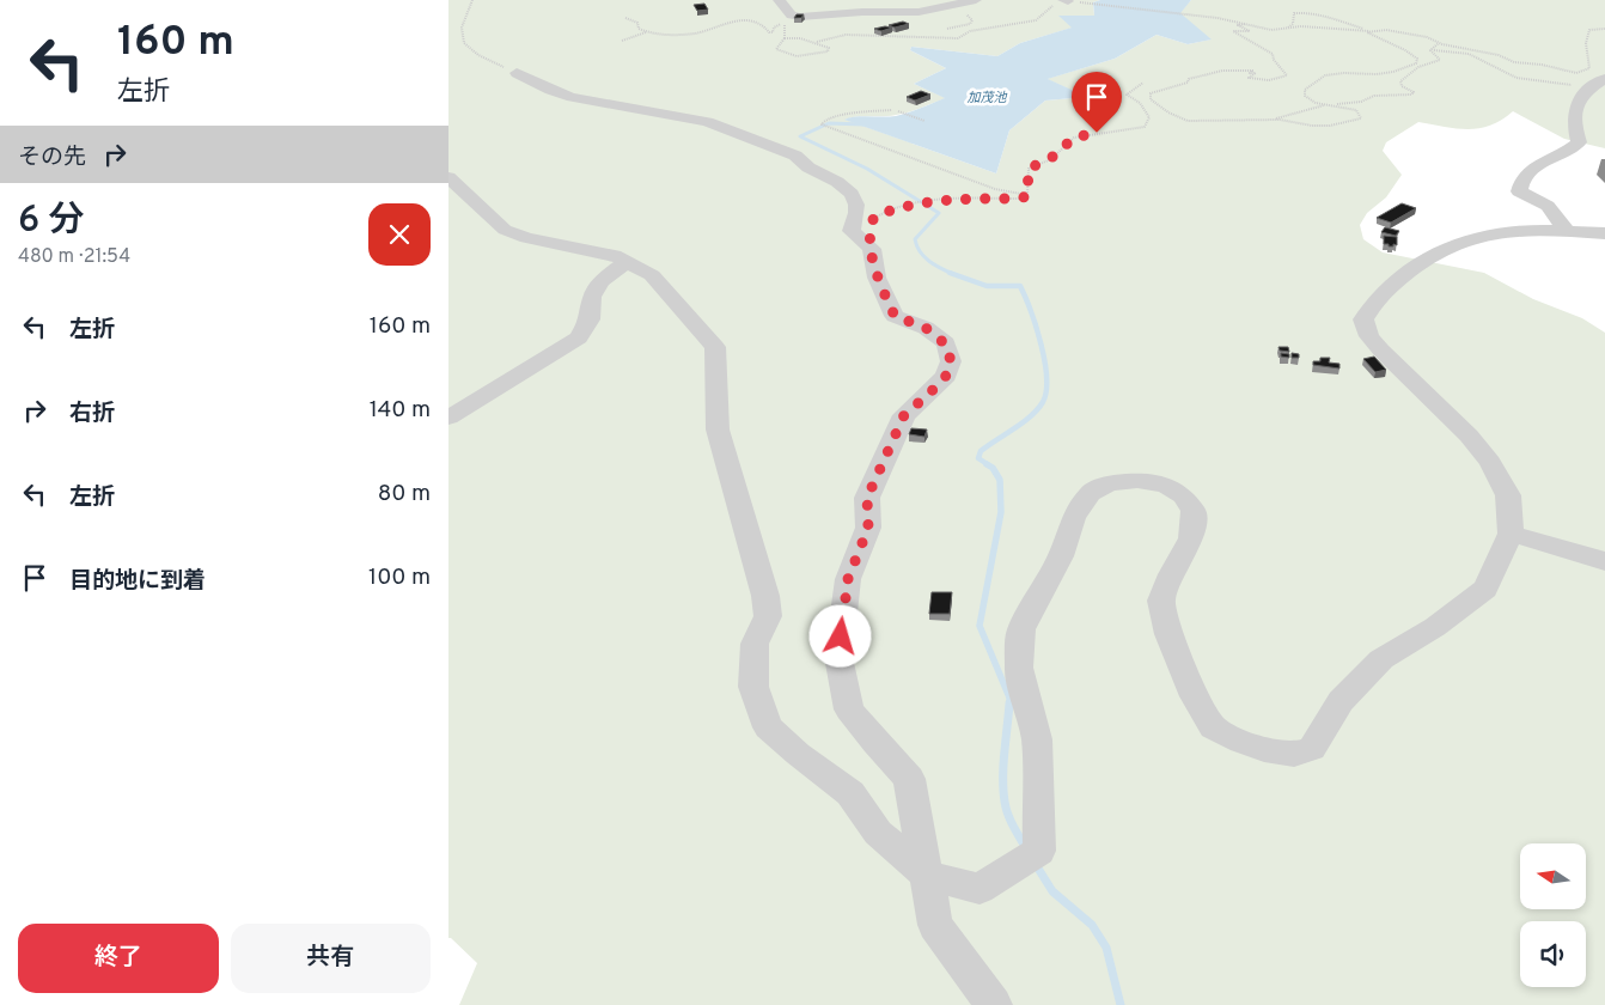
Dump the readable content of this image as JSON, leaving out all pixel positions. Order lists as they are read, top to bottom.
{
  "water": ["加茂池"],
  "north": "left",
  "page": {
    "turn": ["160 m", "左折"],
    "then": "その先",
    "heading": ["6 分", "480 m · 21:54"],
    "list": [
      {
        "name": "左折",
        "value": "160 m"
      },
      {
        "name": "右折",
        "value": "140 m"
      },
      {
        "name": "左折",
        "value": "80 m"
      },
      {
        "name": "目的地に到着",
        "value": "100 m"
      }
    ],
    "buttons": ["終了", "共有"]
  }
}
